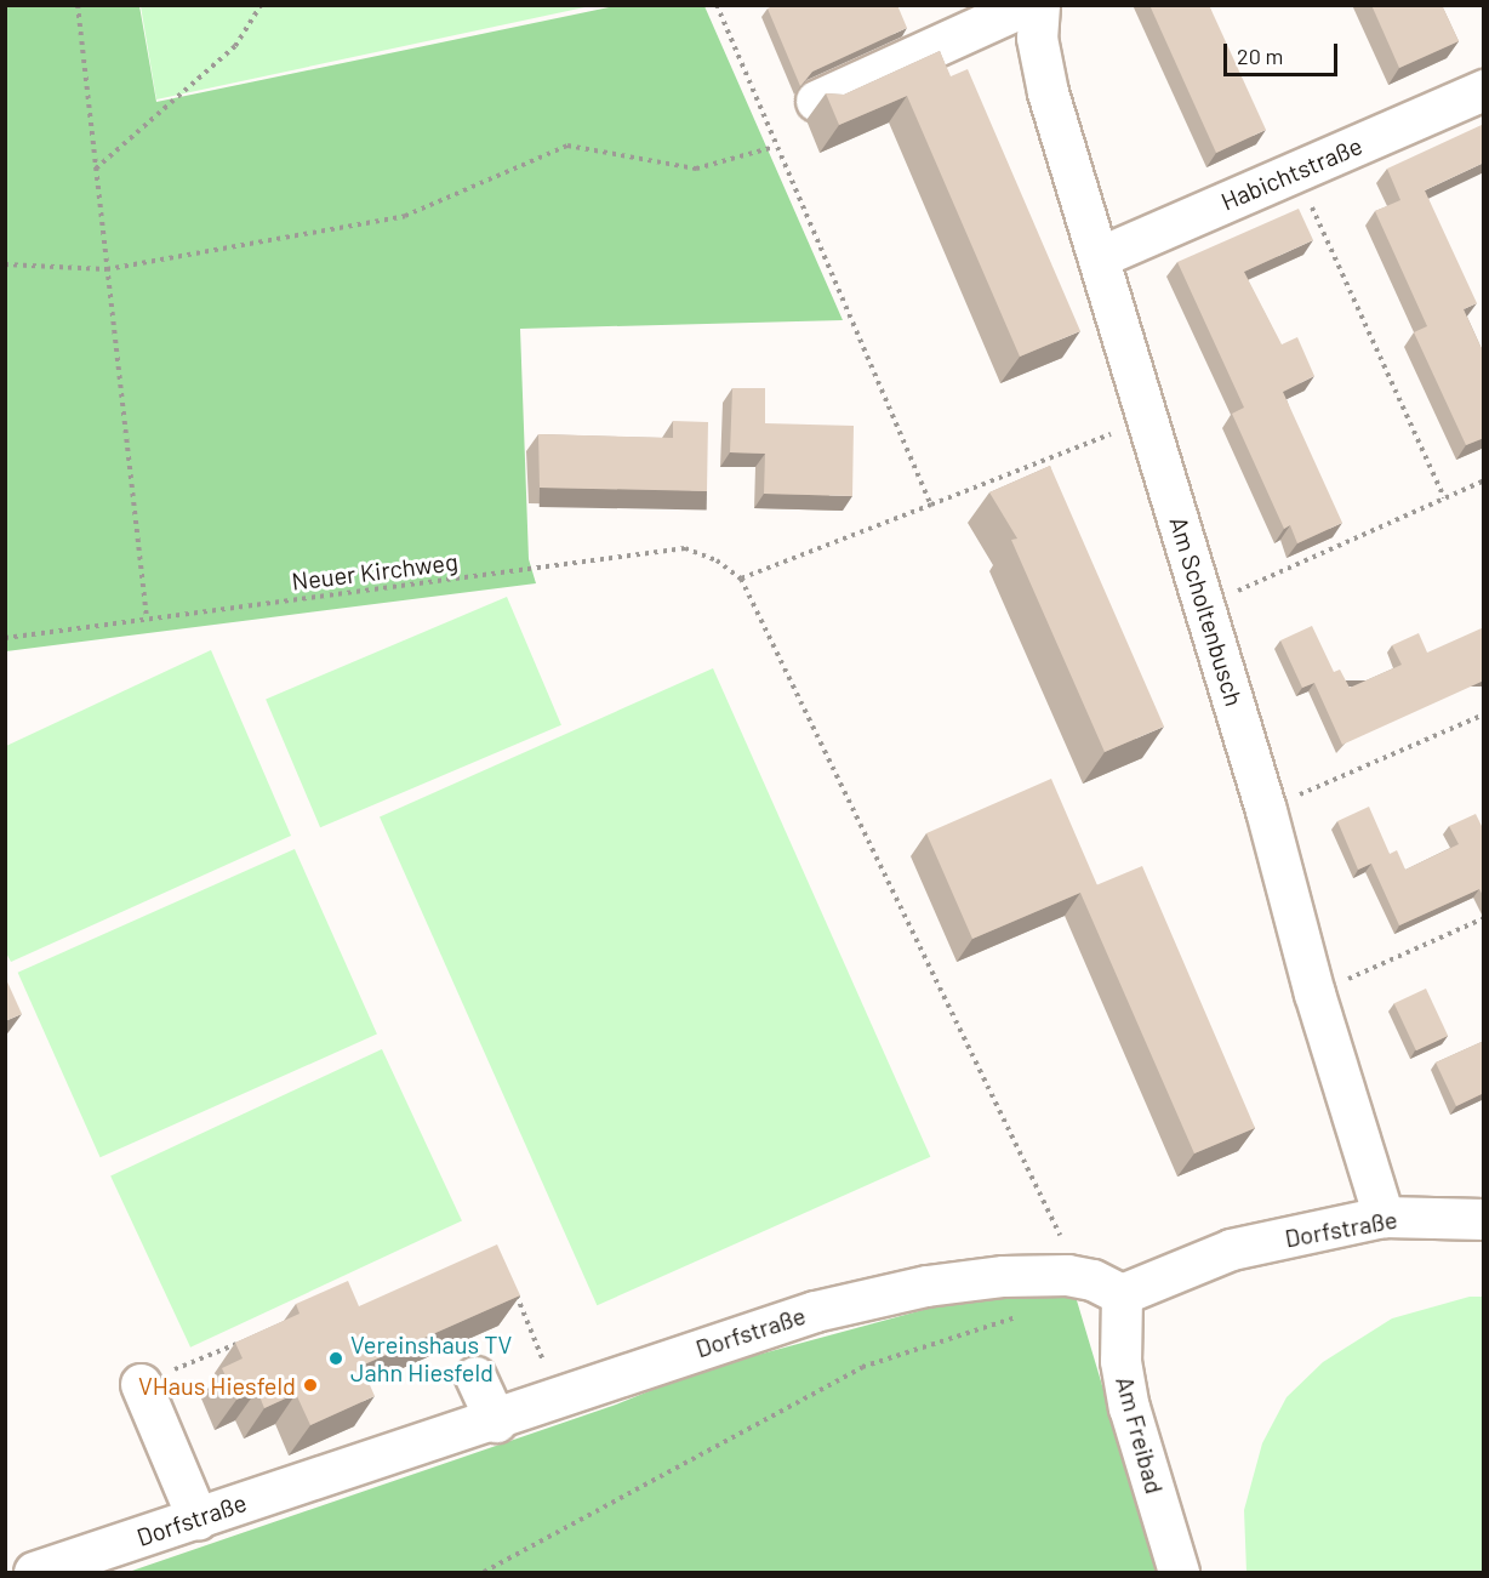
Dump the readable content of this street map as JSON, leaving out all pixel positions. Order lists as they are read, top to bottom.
{
  "streets": {
    "street": [
      "Habichtstraße",
      "Am Scholtenbusch",
      "Dorfstraße",
      "Am Freibad"
    ],
    "path": ["Neuer Kirchweg"]
  },
  "crossings": [
    ["Habichtstraße", "Am Scholtenbusch"],
    ["Am Scholtenbusch", "Dorfstraße"],
    ["Dorfstraße", "Am Freibad"]
  ],
  "places": ["Vereinshaus TV Jahn Hiesfeld", "VHaus Hiesfeld"],
  "scale_bar": "20 m"
}
